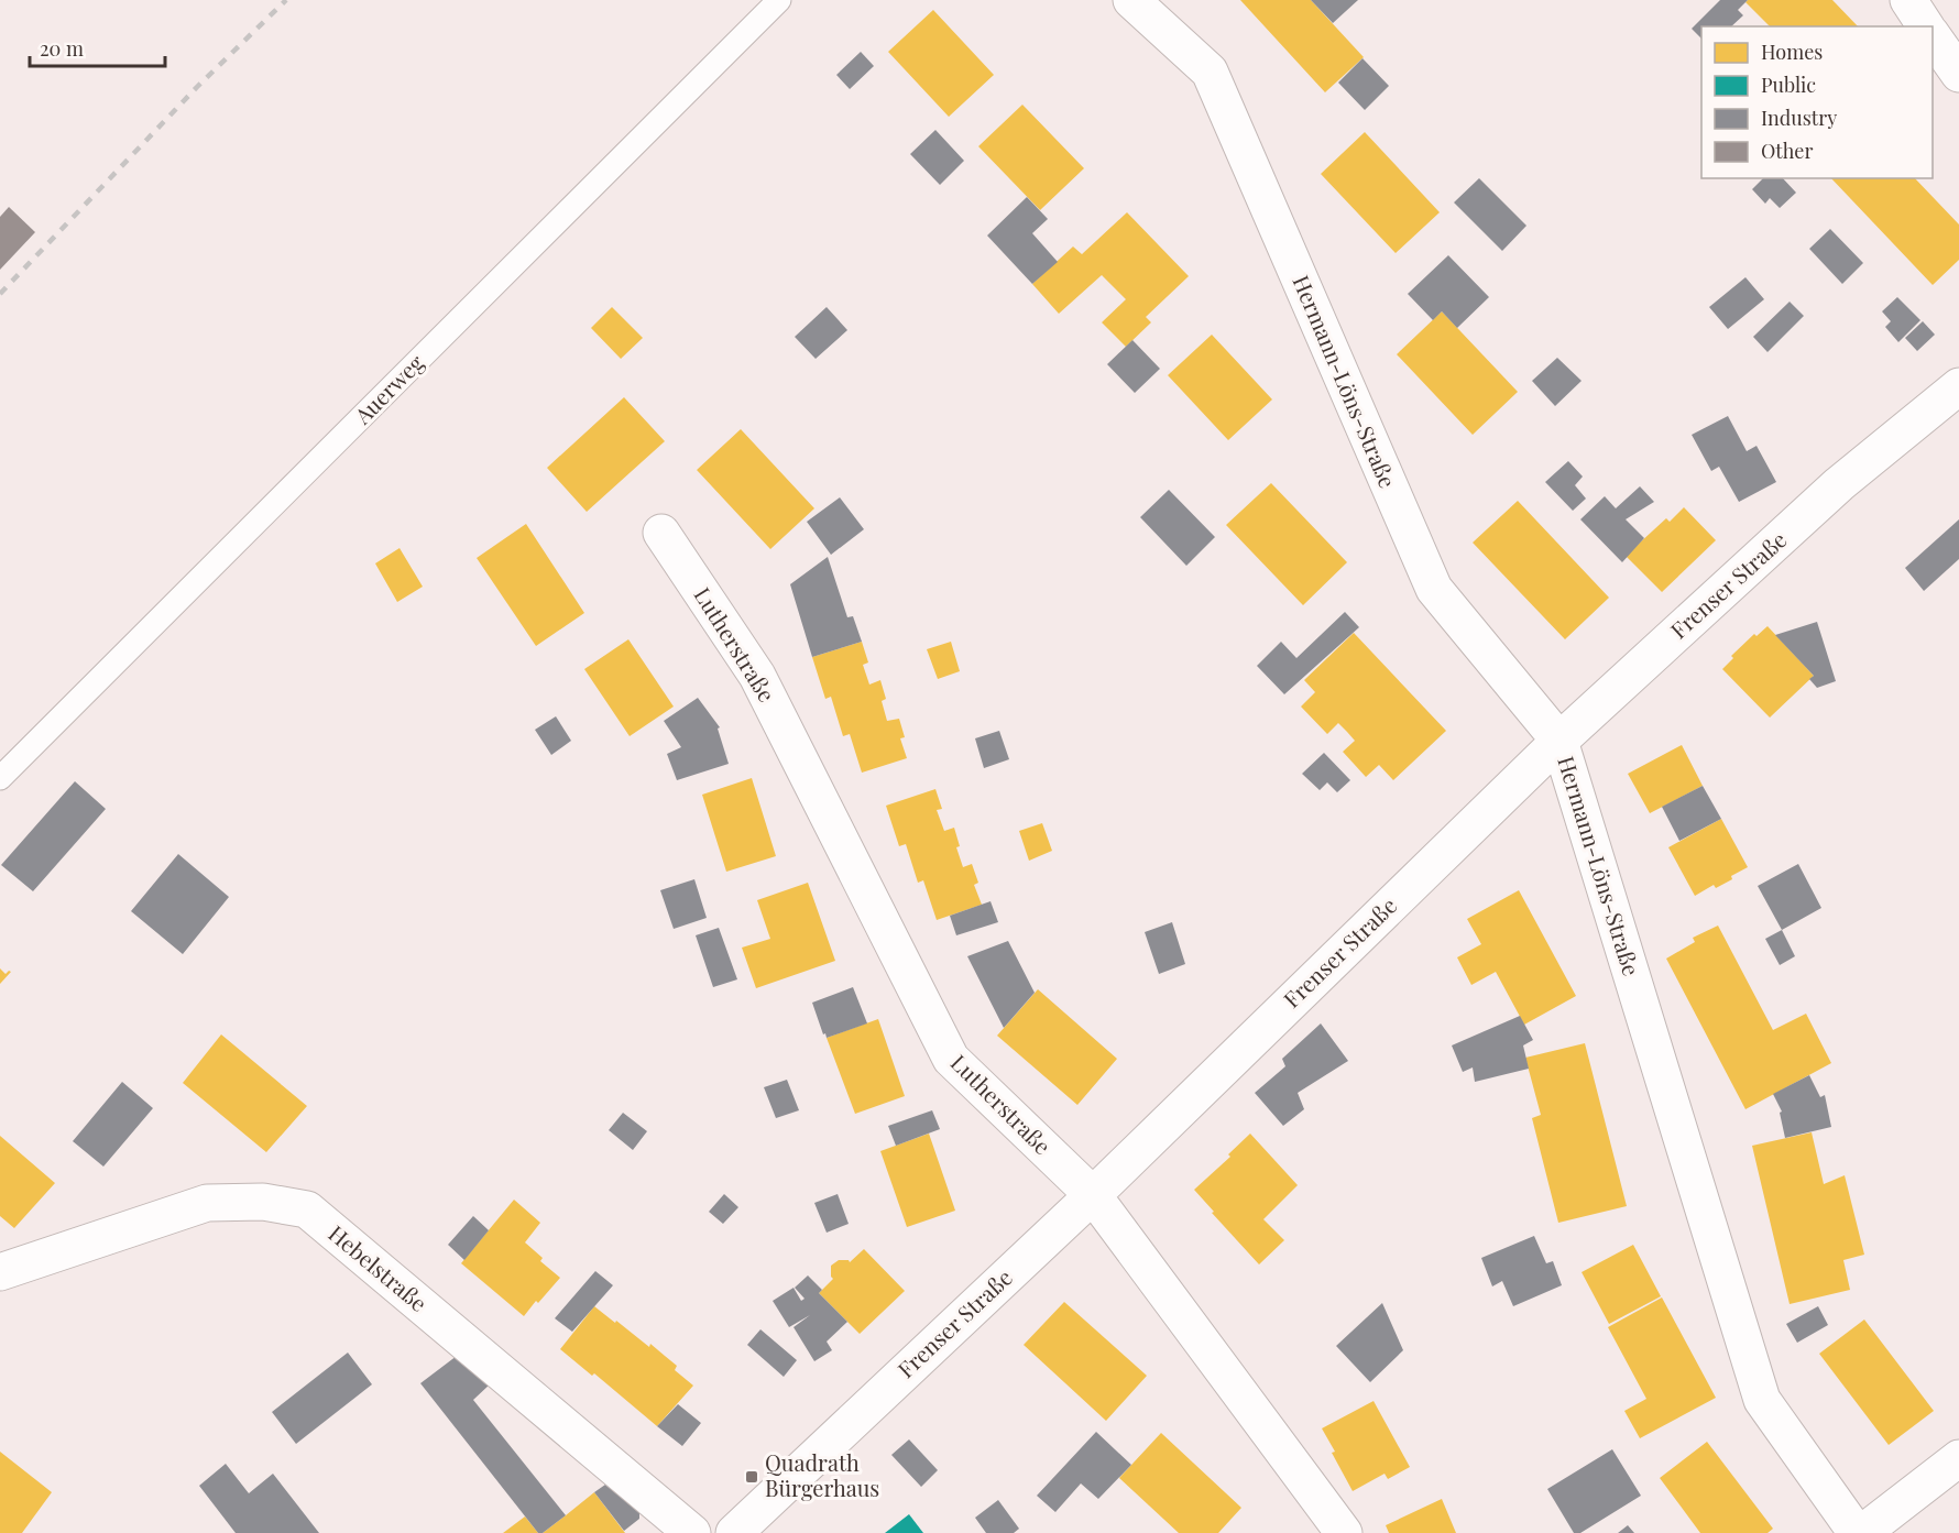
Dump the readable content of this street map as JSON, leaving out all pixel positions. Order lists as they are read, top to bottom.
{
  "streets": {
    "street": [
      "Hermann-Löns-Straße",
      "Frenser Straße",
      "Lutherstraße",
      "Hebelstraße"
    ],
    "lane": ["Auerweg"]
  },
  "crossings": [
    ["Hermann-Löns-Straße", "Frenser Straße"],
    ["Frenser Straße", "Lutherstraße"]
  ],
  "places": {
    "transit": ["Quadrath Bürgerhaus"]
  },
  "legend": [
    "Homes",
    "Public",
    "Industry",
    "Other"
  ],
  "scale_bar": "20 m"
}
